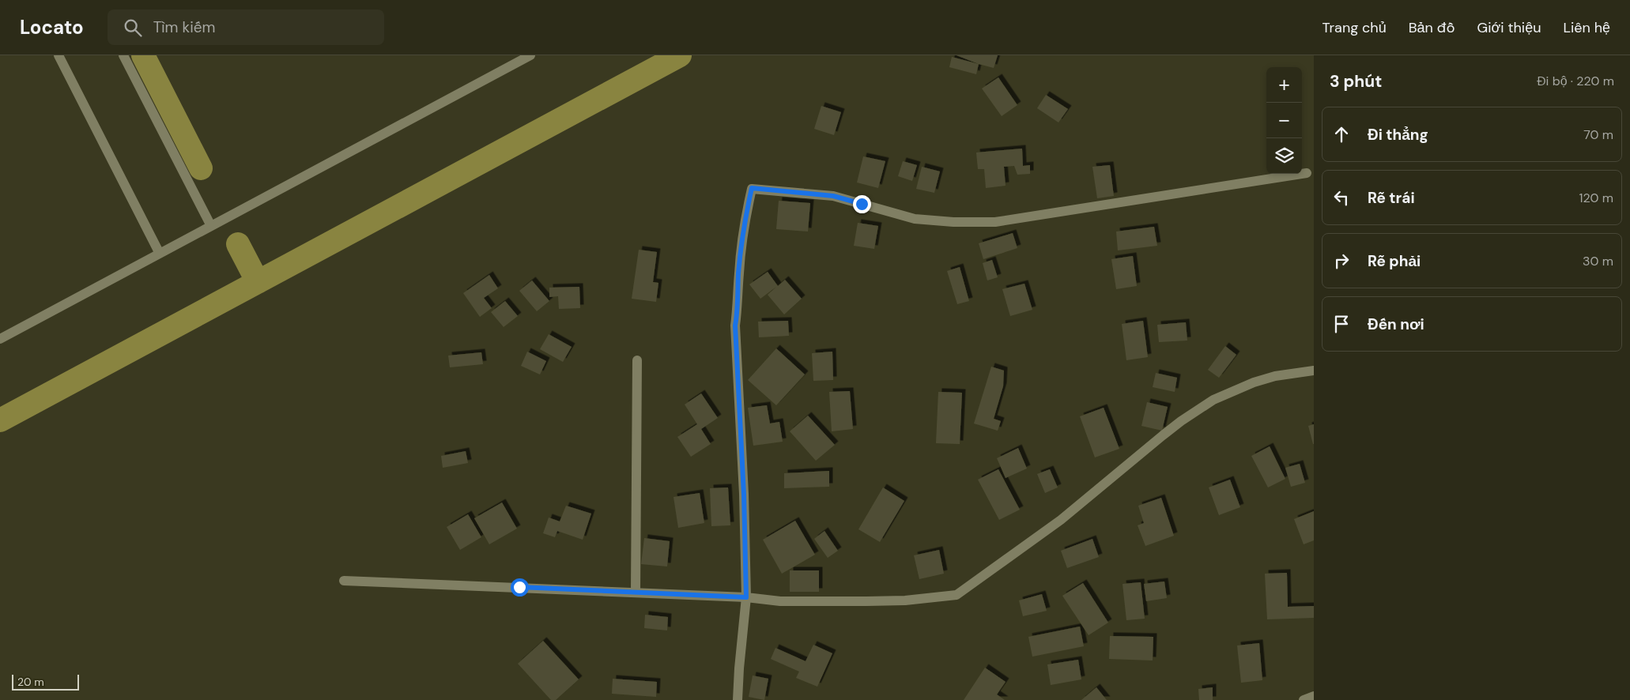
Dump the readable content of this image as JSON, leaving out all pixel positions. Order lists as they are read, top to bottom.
{
  "scale_bar": "20 m",
  "page": {
    "header": "Locato",
    "search": "Tìm kiếm",
    "nav": [
      "Trang chủ",
      "Bản đồ",
      "Giới thiệu",
      "Liên hệ"
    ],
    "heading": ["3 phút", "Đi bộ · 220 m"],
    "map_buttons": ["+", "−"],
    "list": [
      ["Đi thẳng", "70 m"],
      ["Rẽ trái", "120 m"],
      ["Rẽ phải", "30 m"],
      "Đến nơi"
    ],
    "scale": "20 m"
  }
}
